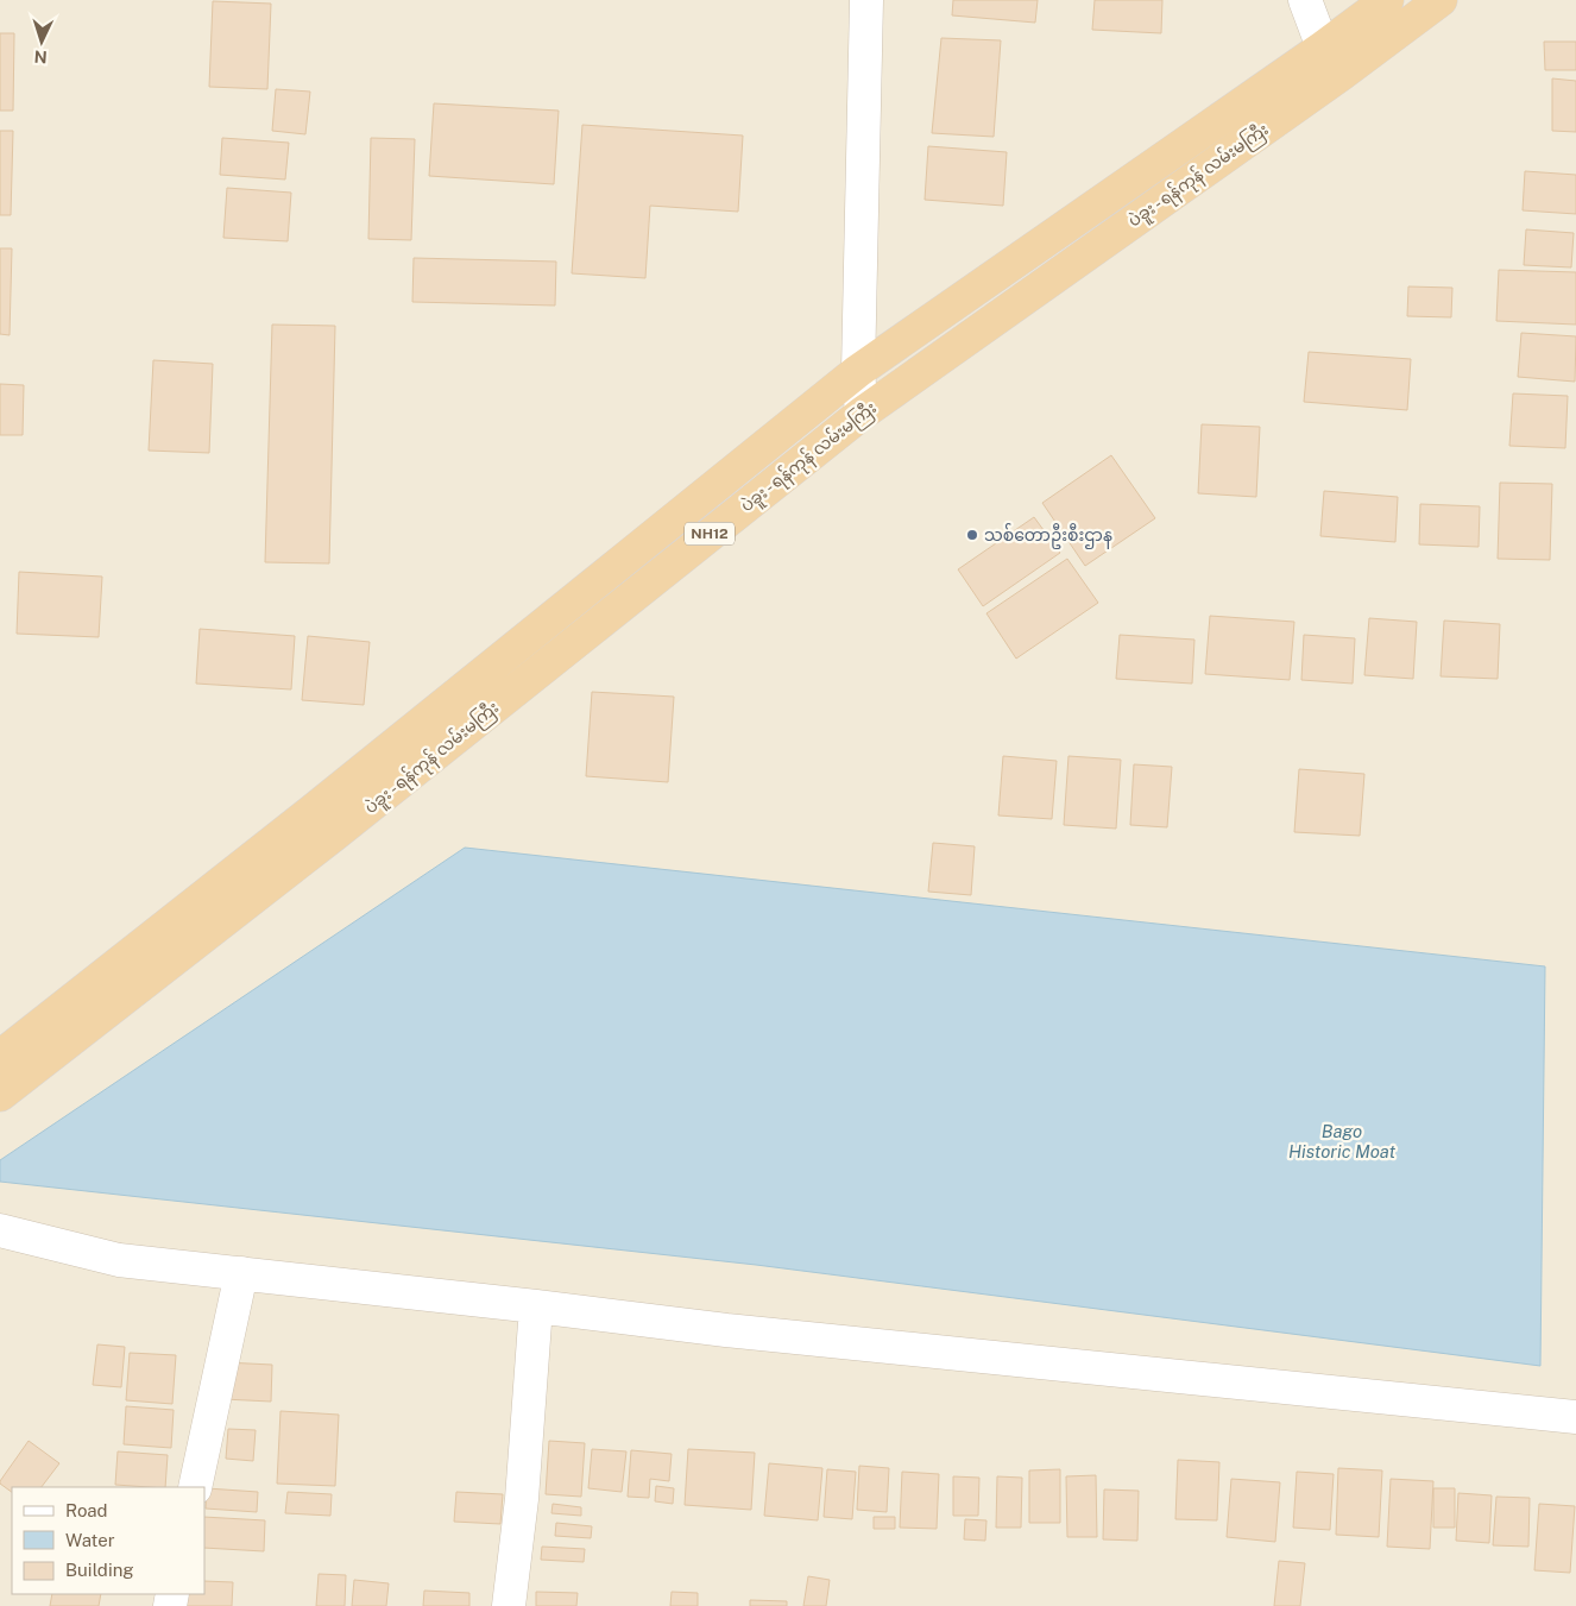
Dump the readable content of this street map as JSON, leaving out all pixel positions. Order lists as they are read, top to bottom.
{
  "streets": {
    "highway": ["ပဲခူး - ရန်ကုန် လမ်းမကြီး", "NH12"]
  },
  "water": ["Bago Historic Moat"],
  "places": ["သစ်တောဦးစီးဌာန"],
  "legend": ["Road", "Water", "Building"],
  "north": "bottom"
}
